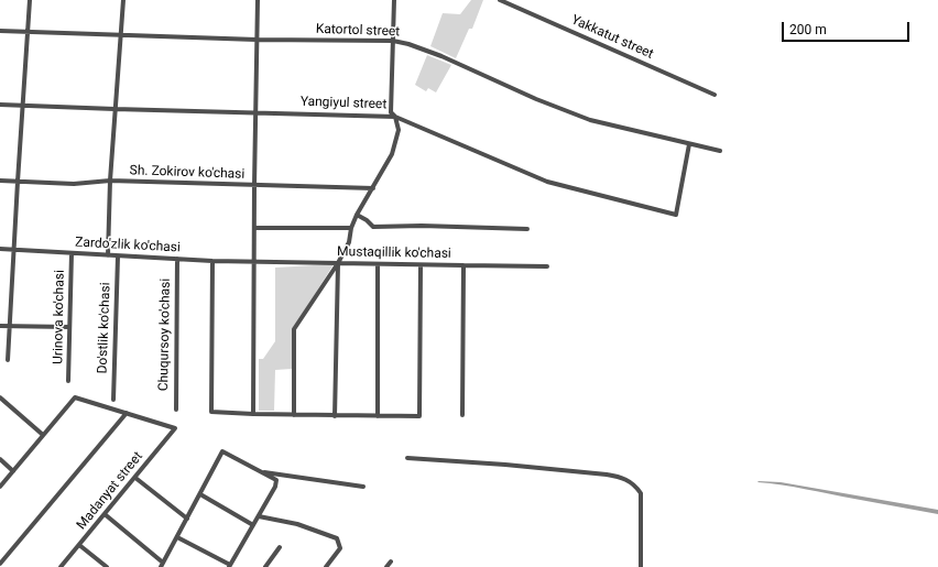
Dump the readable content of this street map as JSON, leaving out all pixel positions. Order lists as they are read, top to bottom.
{
  "streets": {
    "street": [
      "Katortol street",
      "Yakkatut street",
      "Yangiyul street",
      "Sh. Zokirov ko'chasi",
      "Zardo'zlik ko'chasi",
      "Mustaqillik ko'chasi",
      "Urinova ko'chasi",
      "Do'stlik ko'chasi",
      "Chuqursoy ko'chasi",
      "Madanyat street"
    ]
  },
  "crossings": [
    ["Katortol street", "Yangiyul street"],
    ["Zardo'zlik ko'chasi", "Mustaqillik ko'chasi"],
    ["Zardo'zlik ko'chasi", "Urinova ko'chasi"],
    ["Zardo'zlik ko'chasi", "Do'stlik ko'chasi"],
    ["Zardo'zlik ko'chasi", "Chuqursoy ko'chasi"]
  ],
  "scale_bar": "200 m"
}
